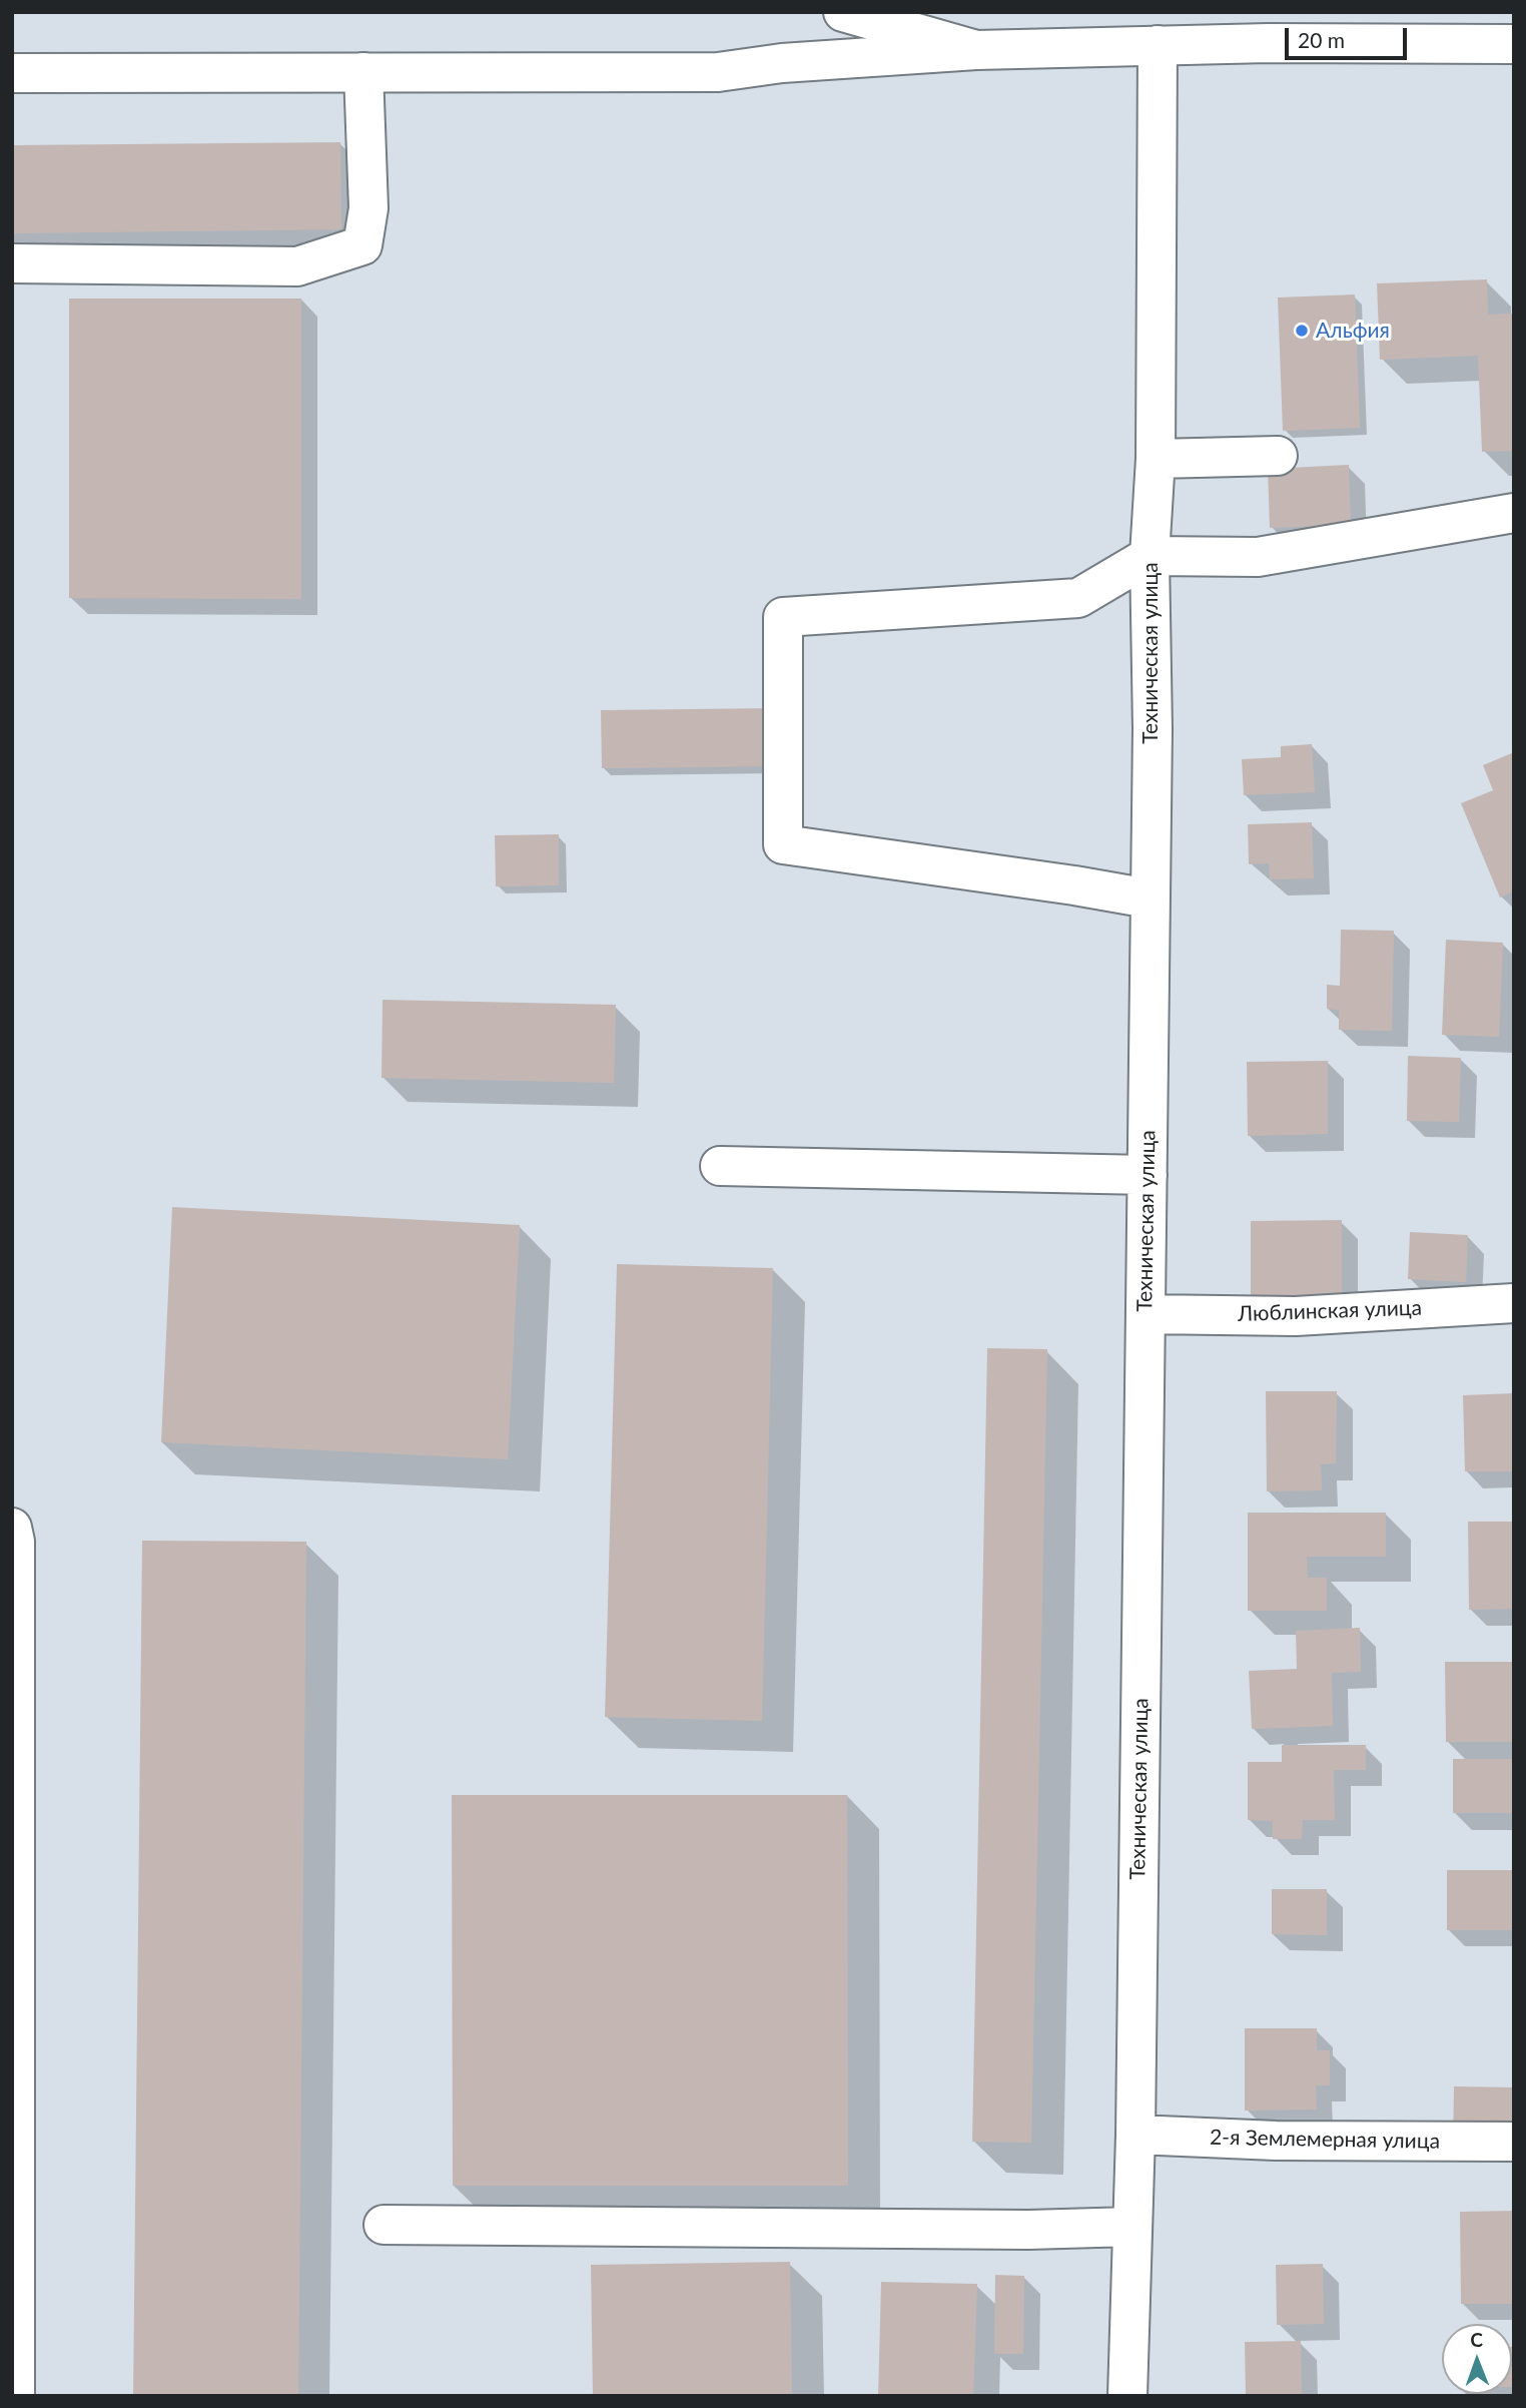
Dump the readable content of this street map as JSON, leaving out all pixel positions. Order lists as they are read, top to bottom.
{
  "streets": {
    "street": ["Техническая улица", "Люблинская улица", "2-я Землемерная улица"]
  },
  "crossings": [
    ["Техническая улица", "Люблинская улица"],
    ["Техническая улица", "2-я Землемерная улица"]
  ],
  "places": ["Альфия"],
  "scale_bar": "20 m",
  "north": "top"
}
